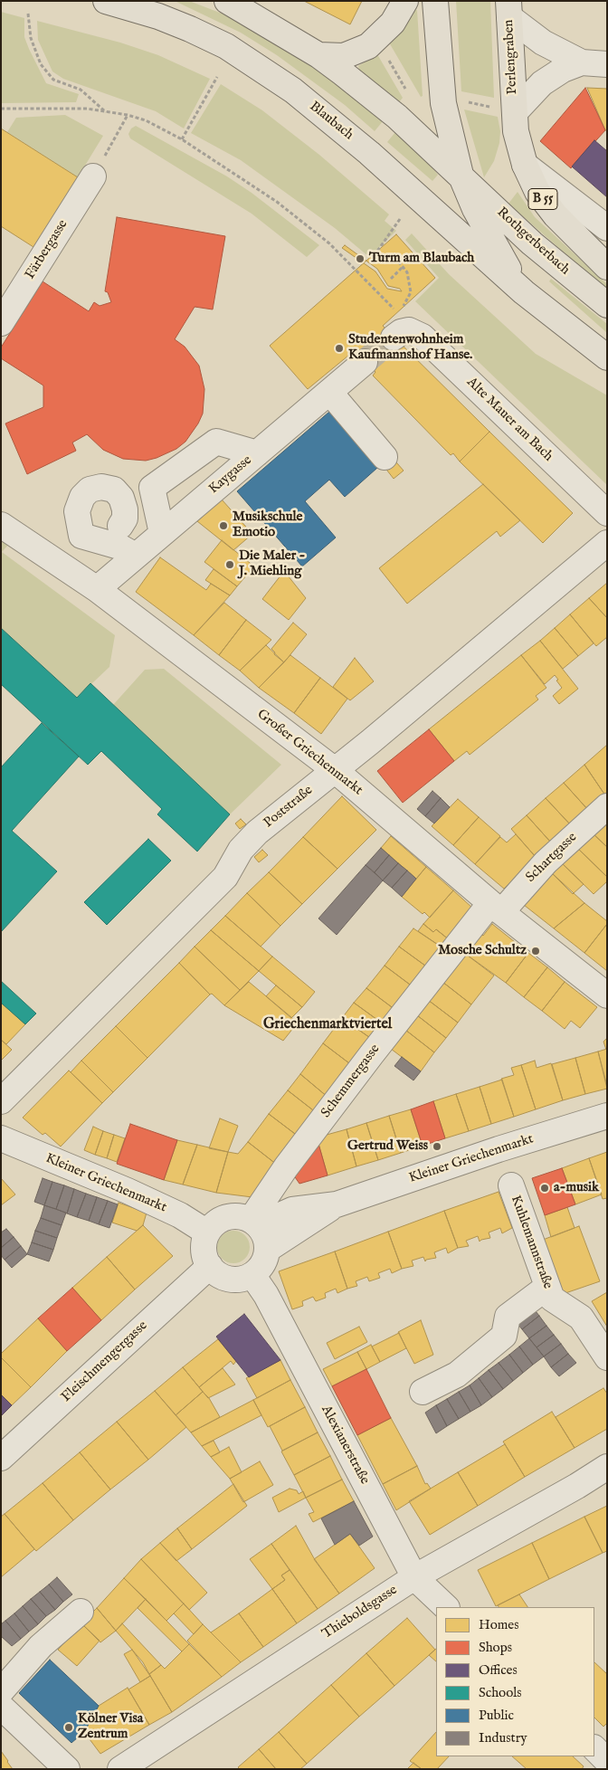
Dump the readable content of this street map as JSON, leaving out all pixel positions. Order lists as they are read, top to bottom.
{
  "streets": {
    "main road": [
      "Perlengraben",
      "Blaubach",
      "B 55",
      "Rothgerberbach"
    ],
    "street": [
      "Färbergasse",
      "Alte Mauer am Bach",
      "Kaygasse",
      "Großer Griechenmarkt",
      "Poststraße",
      "Schartgasse",
      "Schemmergasse",
      "Kleiner Griechenmarkt",
      "Kuhlemannstraße",
      "Fleischmengergasse",
      "Alexianerstraße",
      "Thieboldsgasse"
    ]
  },
  "crossings": [
    ["Perlengraben", "B 55"],
    ["Kaygasse", "Großer Griechenmarkt"],
    ["Großer Griechenmarkt", "Poststraße"],
    ["Großer Griechenmarkt", "Schartgasse"],
    ["Großer Griechenmarkt", "Schemmergasse"],
    ["Schartgasse", "Schemmergasse"],
    ["Schemmergasse", "Kleiner Griechenmarkt"],
    ["Schemmergasse", "Fleischmengergasse"],
    ["Schemmergasse", "Alexianerstraße"],
    ["Kleiner Griechenmarkt", "Fleischmengergasse"],
    ["Kleiner Griechenmarkt", "Alexianerstraße"],
    ["Fleischmengergasse", "Alexianerstraße"],
    ["Alexianerstraße", "Thieboldsgasse"]
  ],
  "districts": ["Griechenmarktviertel"],
  "places": [
    "Turm am Blaubach",
    "Studentenwohnheim Kaufmannshof Hanse.",
    "Musikschule Emotio",
    "Die Maler - J. Miehling",
    "Mosche Schultz",
    "Gertrud Weiss",
    "a-musik",
    "Kölner Visa Zentrum"
  ],
  "legend": [
    "Homes",
    "Shops",
    "Offices",
    "Schools",
    "Public",
    "Industry"
  ]
}
